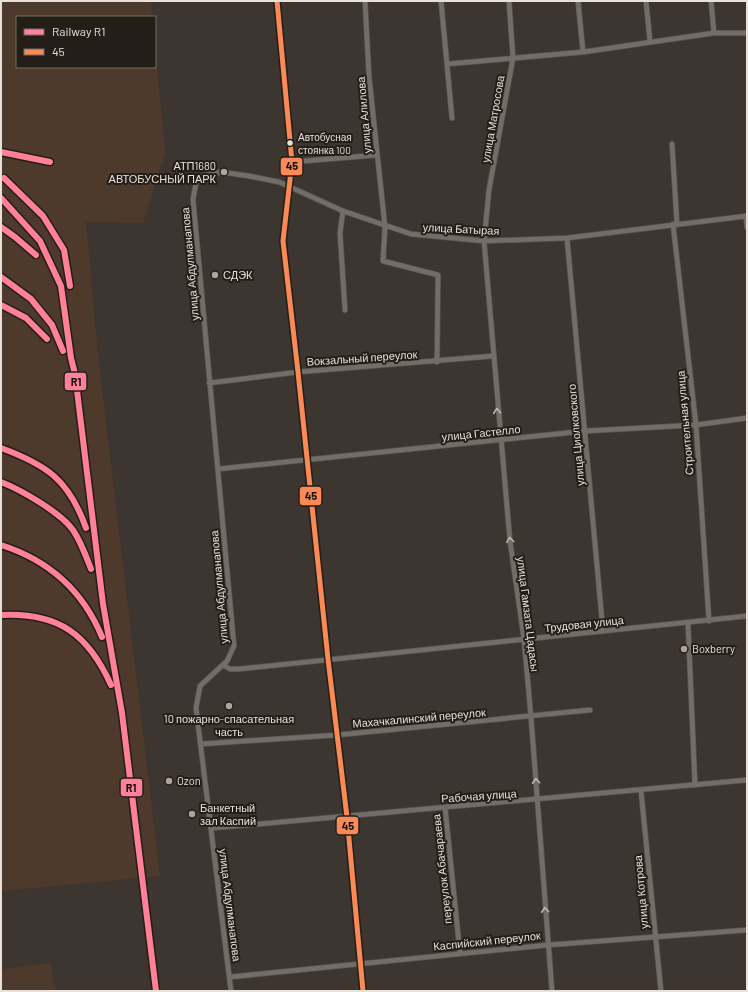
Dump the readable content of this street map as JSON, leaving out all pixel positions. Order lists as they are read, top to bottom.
{
  "streets": {
    "street": [
      "улица Алилова",
      "улица Матросова",
      "улица Батырая",
      "улица Абдулманапова",
      "Вокзальный переулок",
      "Строительная улица",
      "улица Гастелло",
      "улица Циолковского",
      "улица Гамзата Цадасы",
      "Трудовая улица",
      "Махачкалинский переулок",
      "Рабочая улица",
      "переулок Абачараева",
      "улица Котрова",
      "Каспийский переулок"
    ]
  },
  "crossings": [
    ["улица Алилова", "улица Батырая"],
    ["улица Алилова", "Вокзальный переулок"],
    ["улица Матросова", "улица Батырая"],
    ["улица Матросова", "улица Гамзата Цадасы"],
    ["улица Батырая", "улица Абдулманапова"],
    ["улица Батырая", "Строительная улица"],
    ["улица Батырая", "улица Циолковского"],
    ["улица Батырая", "улица Гамзата Цадасы"],
    ["улица Абдулманапова", "Вокзальный переулок"],
    ["улица Абдулманапова", "улица Гастелло"],
    ["улица Абдулманапова", "Трудовая улица"],
    ["улица Абдулманапова", "Махачкалинский переулок"],
    ["улица Абдулманапова", "Рабочая улица"],
    ["улица Абдулманапова", "Каспийский переулок"],
    ["Вокзальный переулок", "улица Гамзата Цадасы"],
    ["Строительная улица", "улица Гастелло"],
    ["Строительная улица", "Трудовая улица"],
    ["улица Гастелло", "улица Циолковского"],
    ["улица Гастелло", "улица Гамзата Цадасы"],
    ["улица Циолковского", "Трудовая улица"],
    ["улица Гамзата Цадасы", "Трудовая улица"],
    ["улица Гамзата Цадасы", "Махачкалинский переулок"],
    ["улица Гамзата Цадасы", "Рабочая улица"],
    ["улица Гамзата Цадасы", "Каспийский переулок"],
    ["Рабочая улица", "переулок Абачараева"],
    ["Рабочая улица", "улица Котрова"],
    ["переулок Абачараева", "Каспийский переулок"],
    ["улица Котрова", "Каспийский переулок"]
  ],
  "one_way": ["улица Гамзата Цадасы"],
  "places": [
    "Автобусная стоянка 100",
    "АТП1680 АВТОБУСНЫЙ ПАРК",
    "СДЭК",
    "Boxberry",
    "10 пожарно-спасательная часть",
    "Ozon",
    "Банкетный зал Каспий"
  ],
  "lines": ["transit line 45", "rail line R1"],
  "legend": ["Railway R1", "45"]
}
